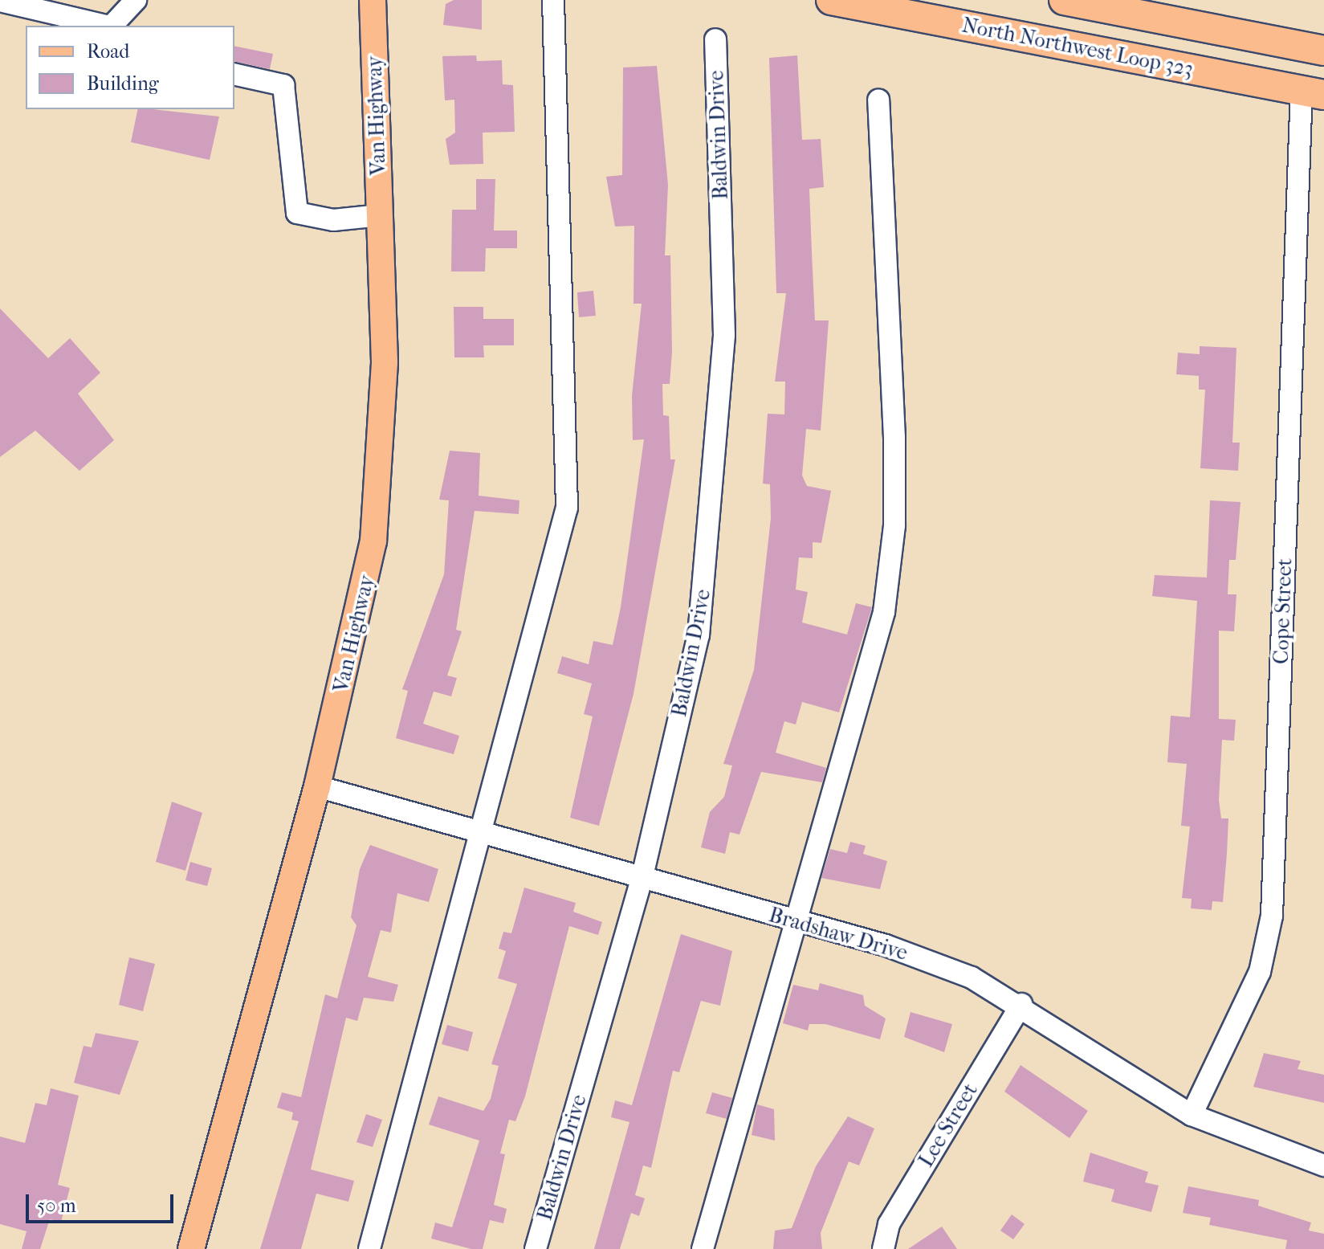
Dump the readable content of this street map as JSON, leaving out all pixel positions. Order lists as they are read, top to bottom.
{
  "streets": {
    "highway": ["North Northwest Loop 323"],
    "main road": ["Van Highway"],
    "street": [
      "Baldwin Drive",
      "Cope Street",
      "Bradshaw Drive",
      "Lee Street"
    ]
  },
  "crossings": [
    ["North Northwest Loop 323", "Cope Street"],
    ["Van Highway", "Bradshaw Drive"],
    ["Baldwin Drive", "Bradshaw Drive"],
    ["Cope Street", "Bradshaw Drive"],
    ["Bradshaw Drive", "Lee Street"]
  ],
  "legend": ["Road", "Building"],
  "scale_bar": "50 m"
}
